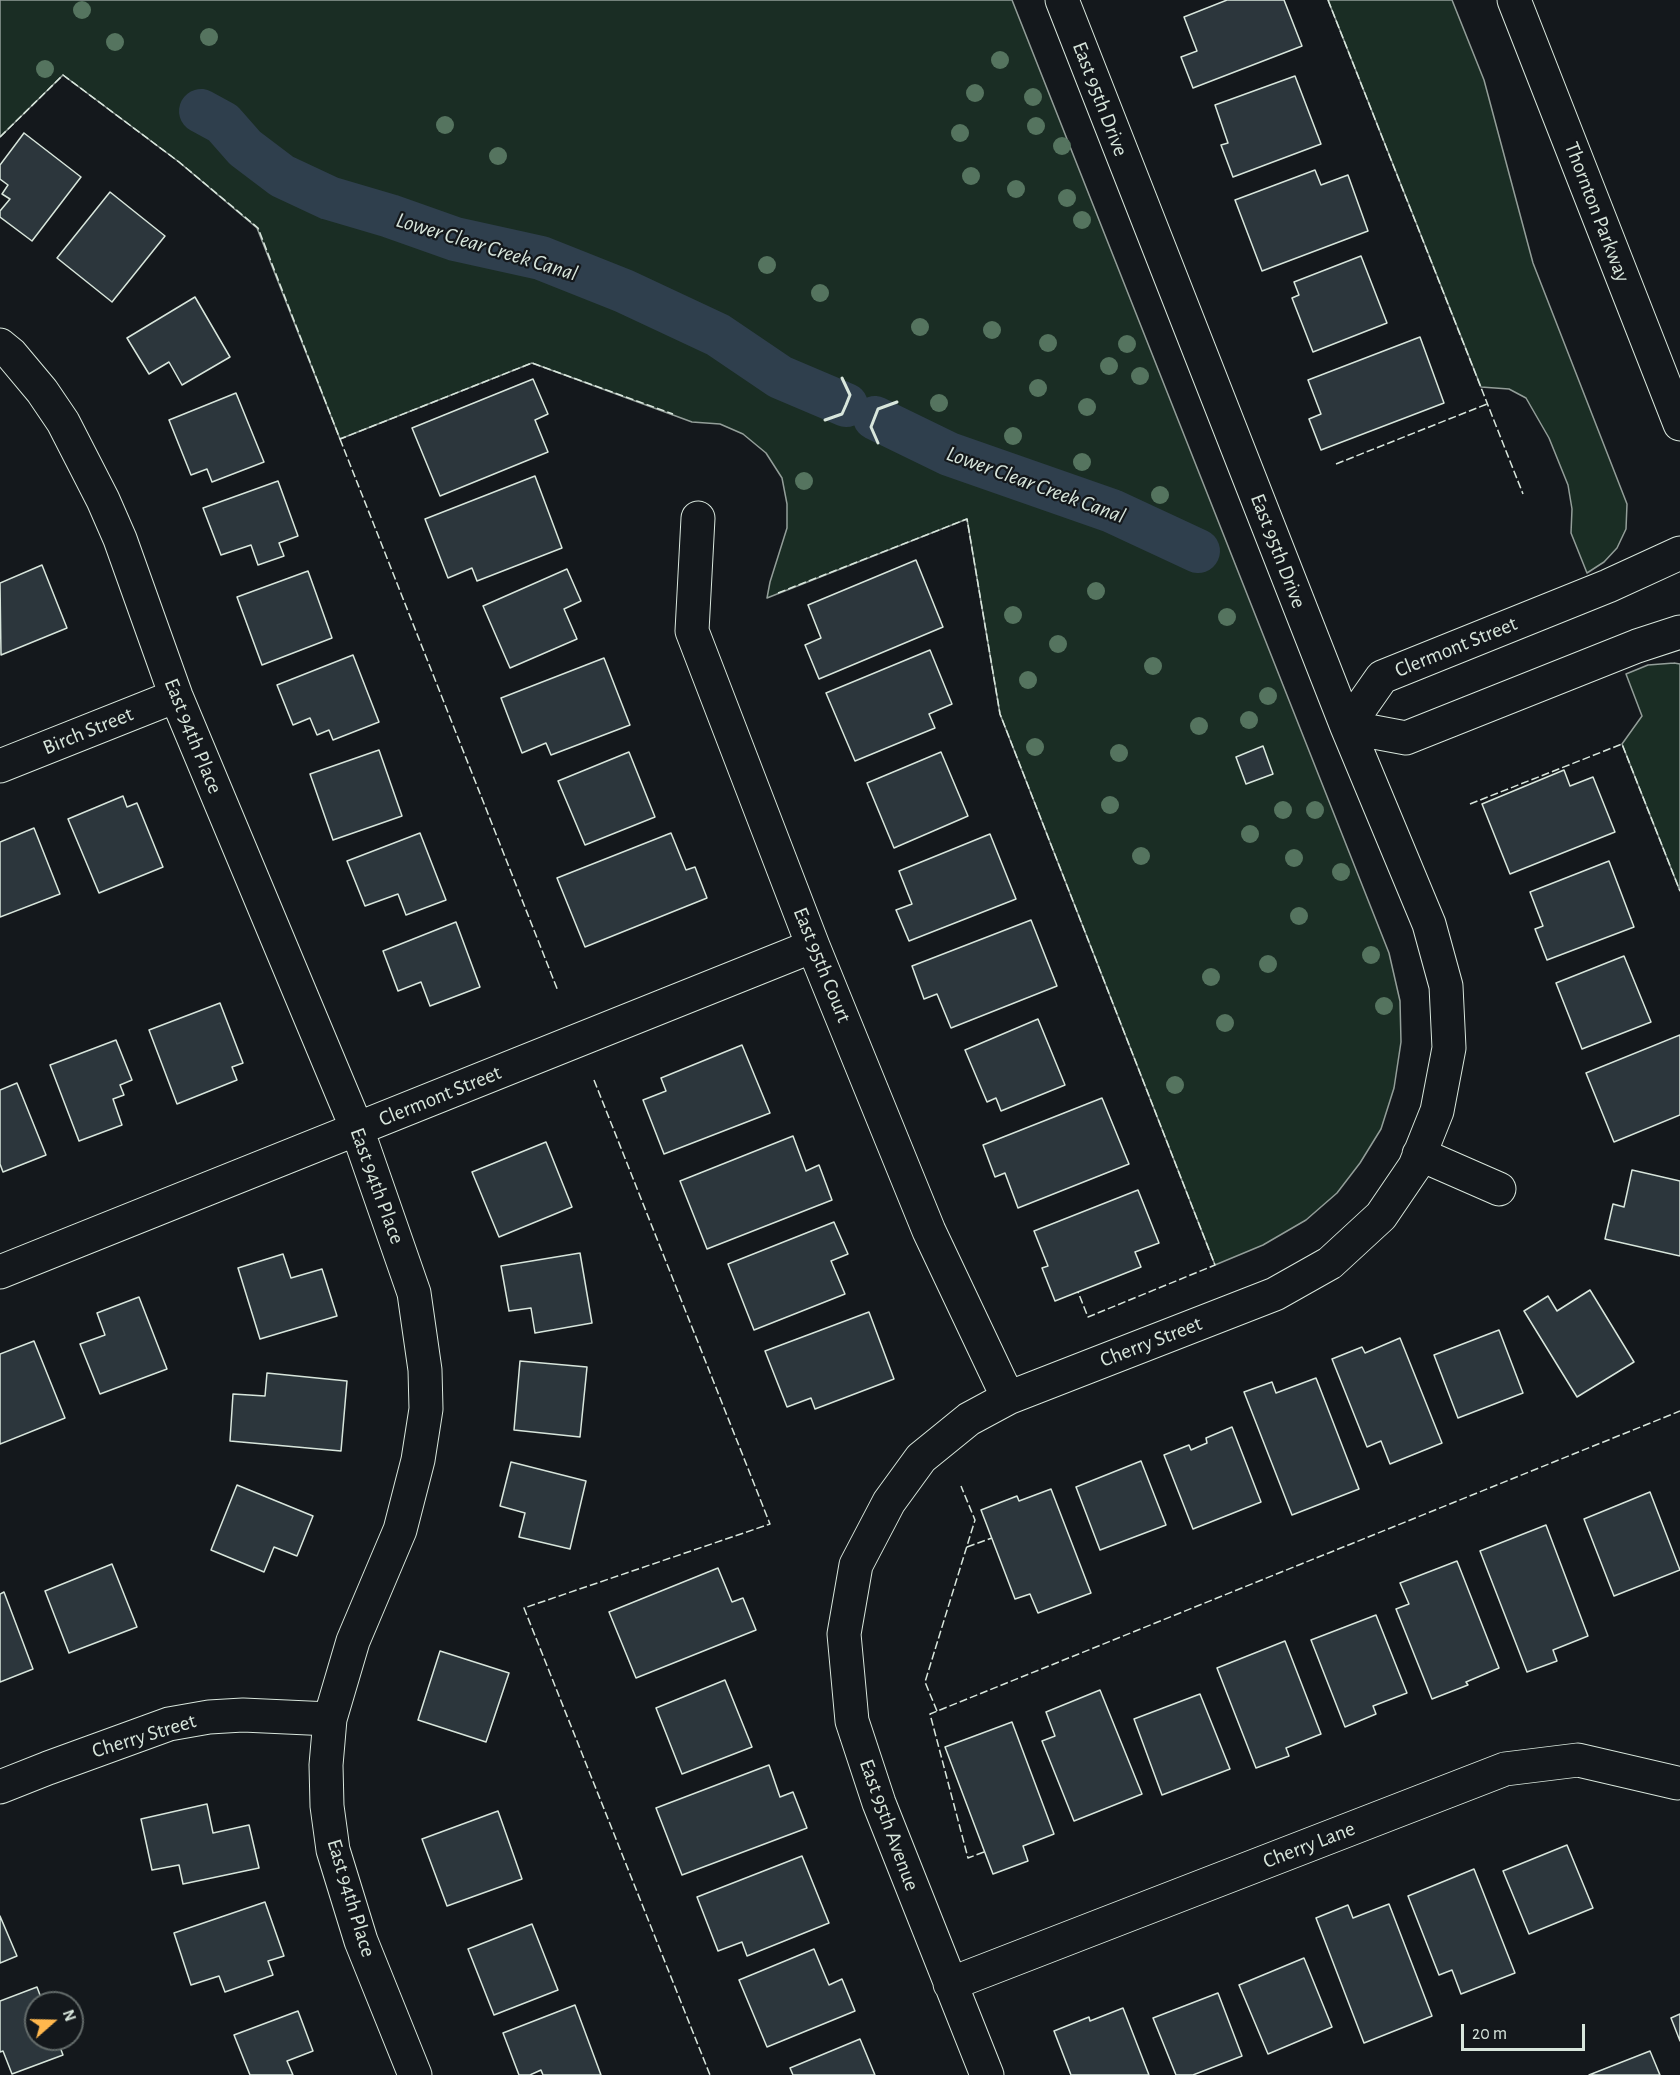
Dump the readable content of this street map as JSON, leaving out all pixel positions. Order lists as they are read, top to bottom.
{
  "streets": {
    "street": [
      "East 95th Drive",
      "Thornton Parkway",
      "Clermont Street",
      "Birch Street",
      "East 94th Place",
      "East 95th Court",
      "Cherry Street",
      "East 95th Avenue",
      "Cherry Lane"
    ]
  },
  "crossings": [
    ["East 95th Drive", "Clermont Street"],
    ["East 95th Drive", "Cherry Street"],
    ["Clermont Street", "East 94th Place"],
    ["Clermont Street", "East 95th Court"],
    ["Birch Street", "East 94th Place"],
    ["East 94th Place", "Cherry Street"],
    ["East 95th Court", "Cherry Street"],
    ["Cherry Street", "East 95th Avenue"],
    ["East 95th Avenue", "Cherry Lane"]
  ],
  "water": ["Lower Clear Creek Canal"],
  "scale_bar": "20 m",
  "north": "right"
}
